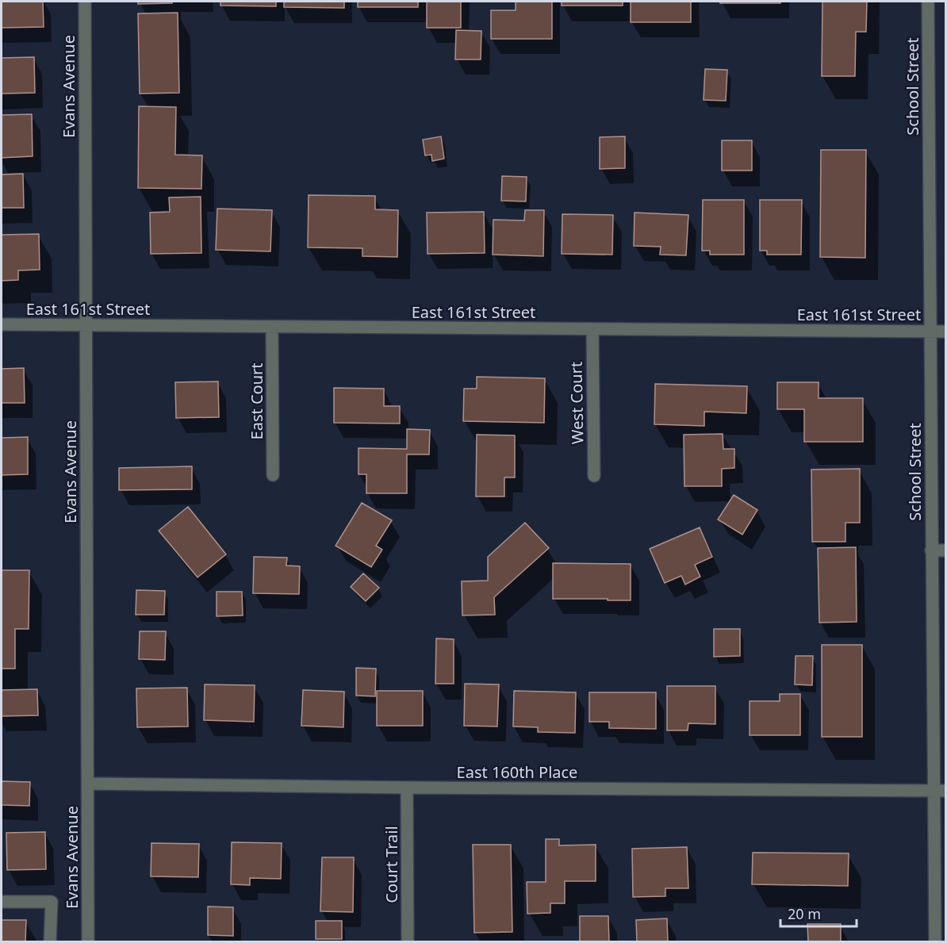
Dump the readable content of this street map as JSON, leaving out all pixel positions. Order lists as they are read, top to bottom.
{
  "streets": {
    "street": [
      "Evans Avenue",
      "School Street",
      "East 161st Street",
      "East Court",
      "West Court",
      "East 160th Place",
      "Court Trail"
    ]
  },
  "crossings": [
    ["Evans Avenue", "East 161st Street"],
    ["Evans Avenue", "East 160th Place"],
    ["School Street", "East 161st Street"],
    ["School Street", "East 160th Place"],
    ["East 161st Street", "East Court"],
    ["East 161st Street", "West Court"],
    ["East 160th Place", "Court Trail"]
  ],
  "scale_bar": "20 m"
}
